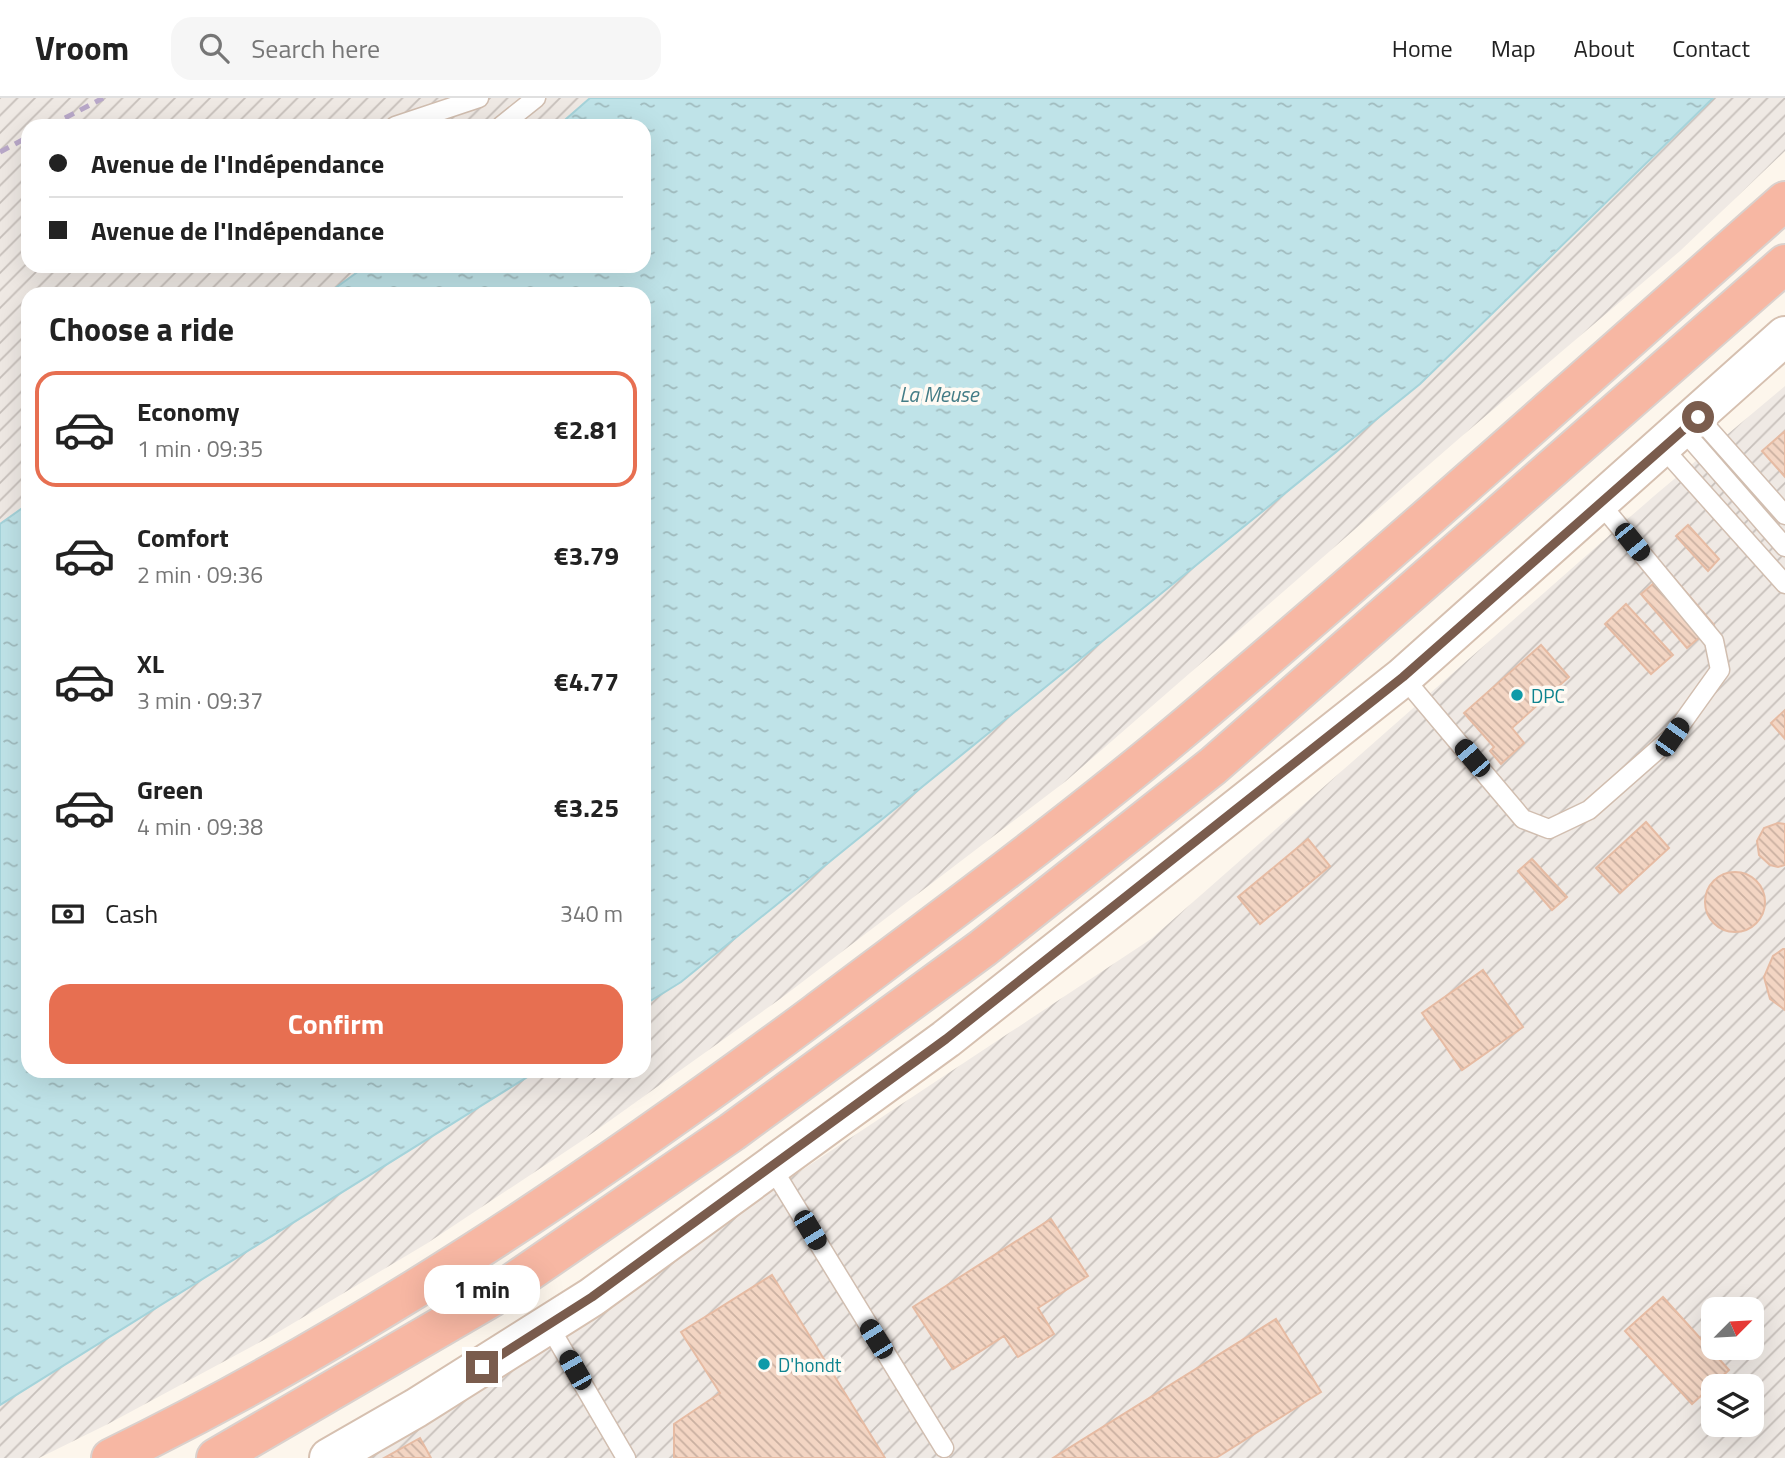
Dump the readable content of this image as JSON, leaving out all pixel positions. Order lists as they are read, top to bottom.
{
  "water": ["La Meuse"],
  "places": ["DPC", "D'hondt"],
  "north": "top right",
  "page": {
    "header": "Vroom",
    "search": "Search here",
    "nav": [
      "Home",
      "Map",
      "About",
      "Contact"
    ],
    "banner": ["Avenue de l'Indépendance", "Avenue de l'Indépendance"],
    "heading": "Choose a ride",
    "list": [
      {
        "name": "Economy",
        "note": "1 min · 09:35",
        "value": "€2.81"
      },
      {
        "name": "Comfort",
        "note": "2 min · 09:36",
        "value": "€3.79"
      },
      {
        "name": "XL",
        "note": "3 min · 09:37",
        "value": "€4.77"
      },
      {
        "name": "Green",
        "note": "4 min · 09:38",
        "value": "€3.25"
      }
    ],
    "pay": ["Cash", "340 m"],
    "buttons": "Confirm",
    "bubble": "1 min"
  }
}
